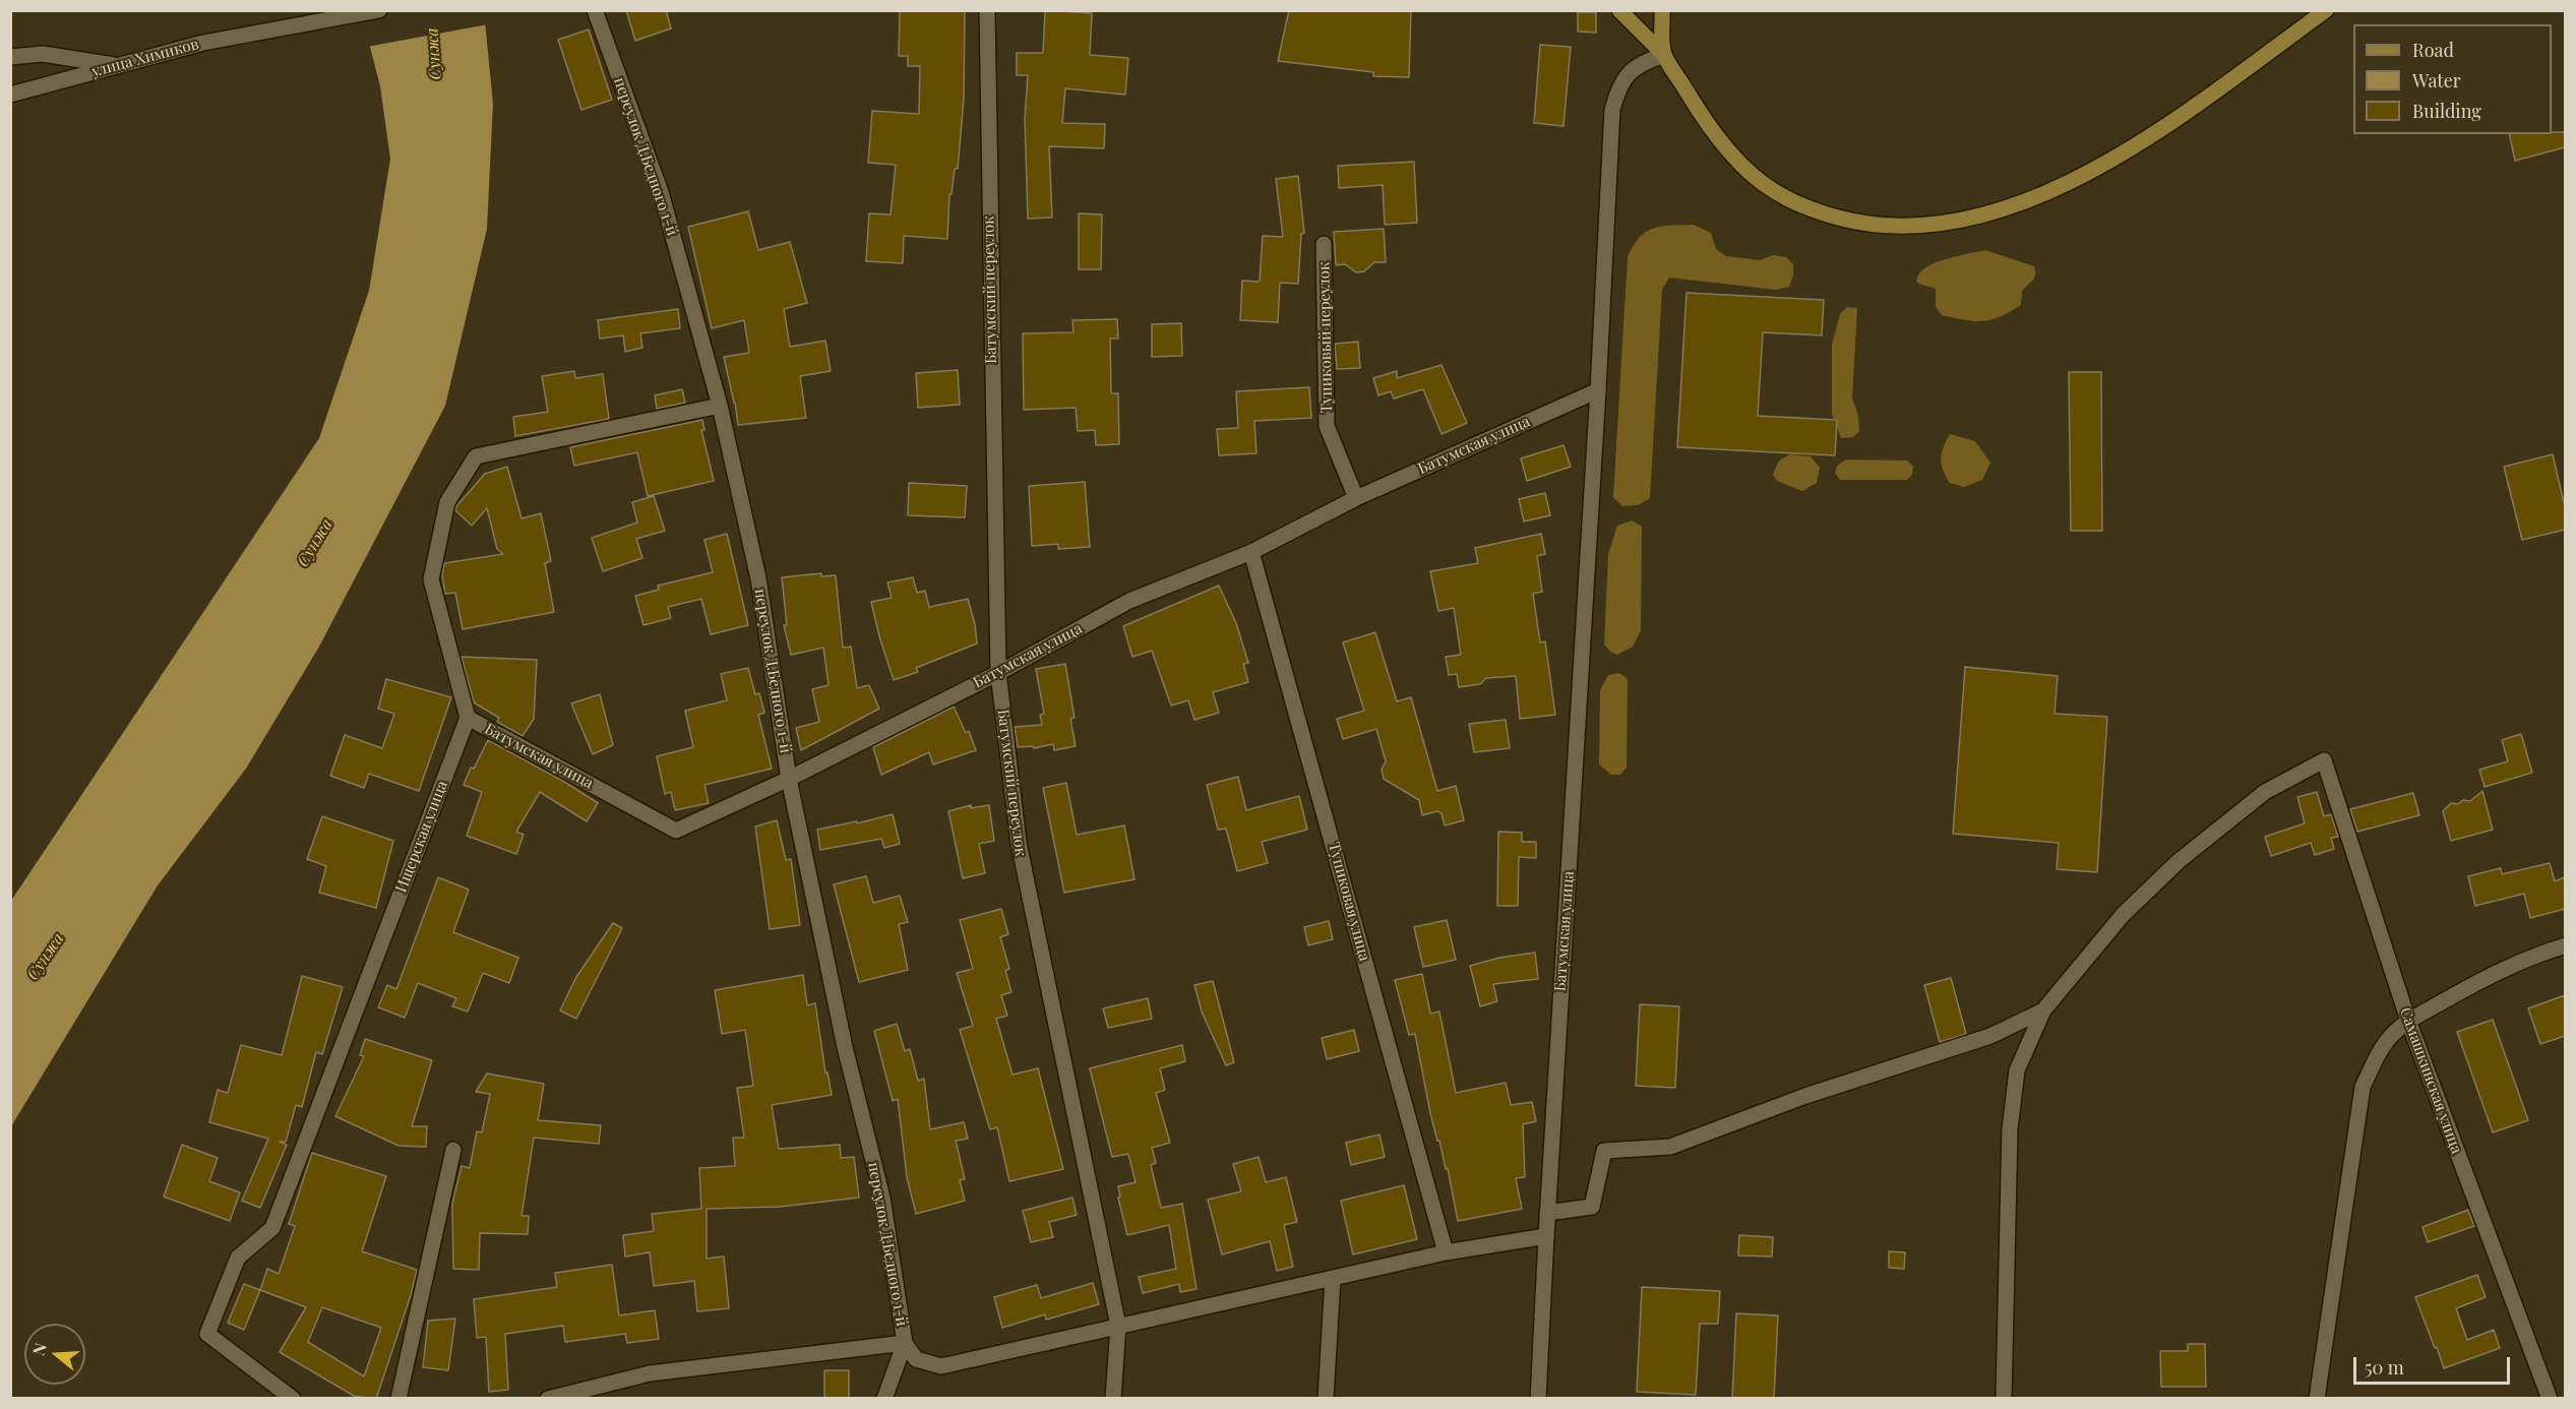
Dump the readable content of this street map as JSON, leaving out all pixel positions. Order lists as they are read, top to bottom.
{
  "streets": {
    "street": [
      "улица Химиков",
      "переулок Д.Бедного 1-й",
      "Батумский переулок",
      "Тупиковый переулок",
      "Батумская улица",
      "Ищерская улица",
      "Тупиковая улица",
      "Самашкинская улица"
    ]
  },
  "crossings": [
    ["переулок Д.Бедного 1-й", "Батумская улица"],
    ["Батумский переулок", "Батумская улица"],
    ["Тупиковый переулок", "Батумская улица"],
    ["Батумская улица", "Ищерская улица"],
    ["Батумская улица", "Тупиковая улица"]
  ],
  "water": ["Сунжа"],
  "legend": ["Road", "Water", "Building"],
  "scale_bar": "50 m",
  "north": "left"
}
